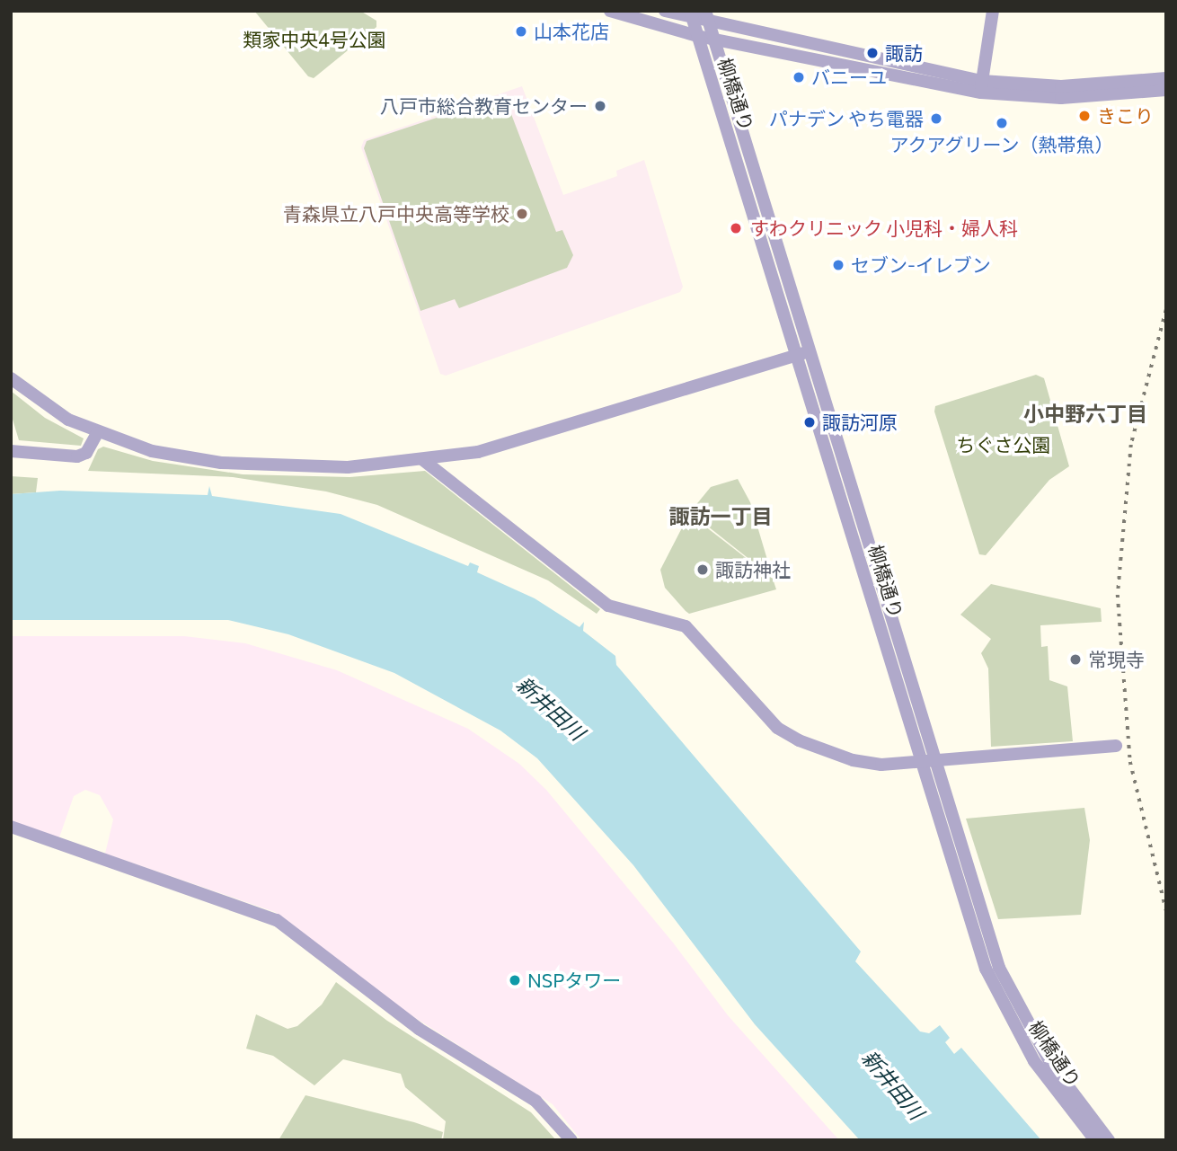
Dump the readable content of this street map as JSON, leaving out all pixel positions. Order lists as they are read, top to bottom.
{
  "streets": {
    "street": ["柳橋通り"]
  },
  "districts": ["小中野六丁目", "諏訪一丁目"],
  "water": ["新井田川"],
  "parks": ["類家中央4号公園", "ちぐさ公園"],
  "places": [
    "山本花店",
    "諏訪",
    "バニーユ",
    "八戸市総合教育センター",
    "きこり",
    "パナデン やち電器",
    "アクアグリーン（熱帯魚）",
    "青森県立八戸中央高等学校",
    "すわクリニック 小児科・婦人科",
    "セブン-イレブン",
    "諏訪河原",
    "諏訪神社",
    "常現寺",
    "NSPタワー"
  ]
}
